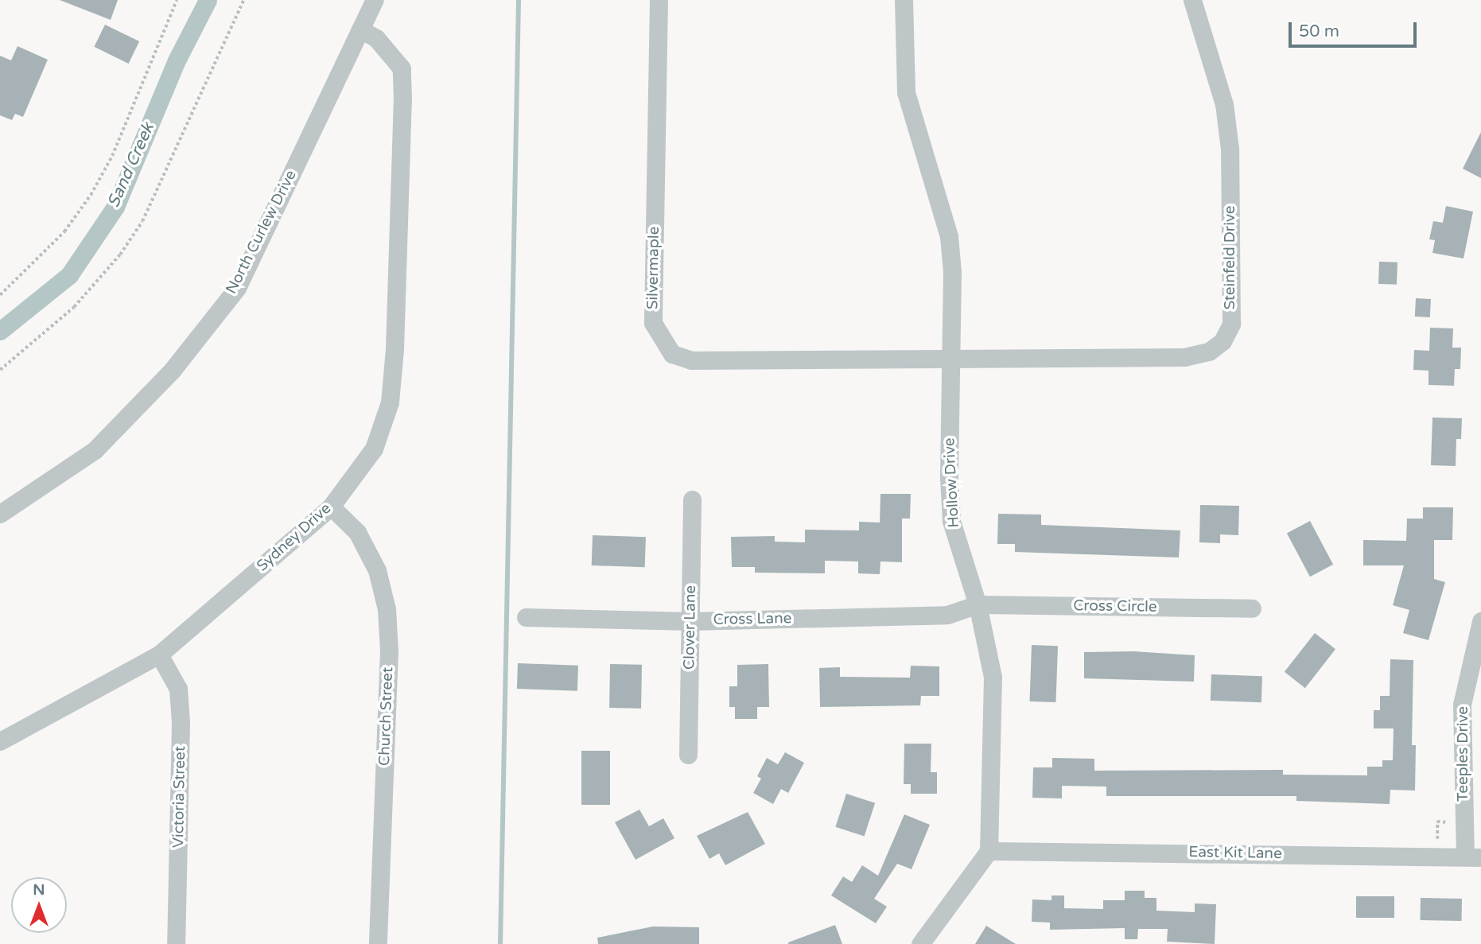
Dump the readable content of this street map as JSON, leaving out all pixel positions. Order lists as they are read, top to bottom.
{
  "streets": {
    "street": [
      "North Curlew Drive",
      "Steinfeld Drive",
      "Silvermaple",
      "Hollow Drive",
      "Sydney Drive",
      "Cross Circle",
      "Cross Lane",
      "Clover Lane",
      "Church Street",
      "Teeples Drive",
      "Victoria Street",
      "East Kit Lane"
    ]
  },
  "crossings": [
    ["North Curlew Drive", "Sydney Drive"],
    ["Steinfeld Drive", "Silvermaple"],
    ["Steinfeld Drive", "Hollow Drive"],
    ["Silvermaple", "Hollow Drive"],
    ["Hollow Drive", "Cross Circle"],
    ["Hollow Drive", "Cross Lane"],
    ["Hollow Drive", "East Kit Lane"],
    ["Sydney Drive", "Church Street"],
    ["Sydney Drive", "Victoria Street"],
    ["Cross Circle", "Cross Lane"],
    ["Cross Lane", "Clover Lane"],
    ["Teeples Drive", "East Kit Lane"]
  ],
  "water": ["Sand Creek"],
  "scale_bar": "50 m",
  "north": "top"
}
